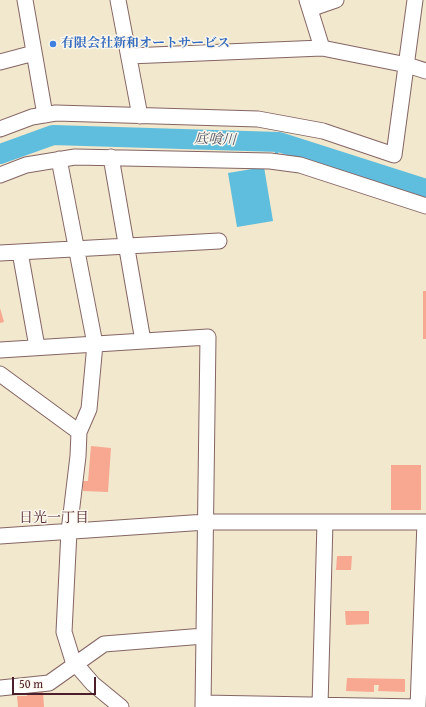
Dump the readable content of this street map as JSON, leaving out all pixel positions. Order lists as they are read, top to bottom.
{
  "districts": ["日光一丁目"],
  "water": ["底喰川"],
  "places": ["有限会社新和オートサービス"],
  "scale_bar": "50 m"
}
